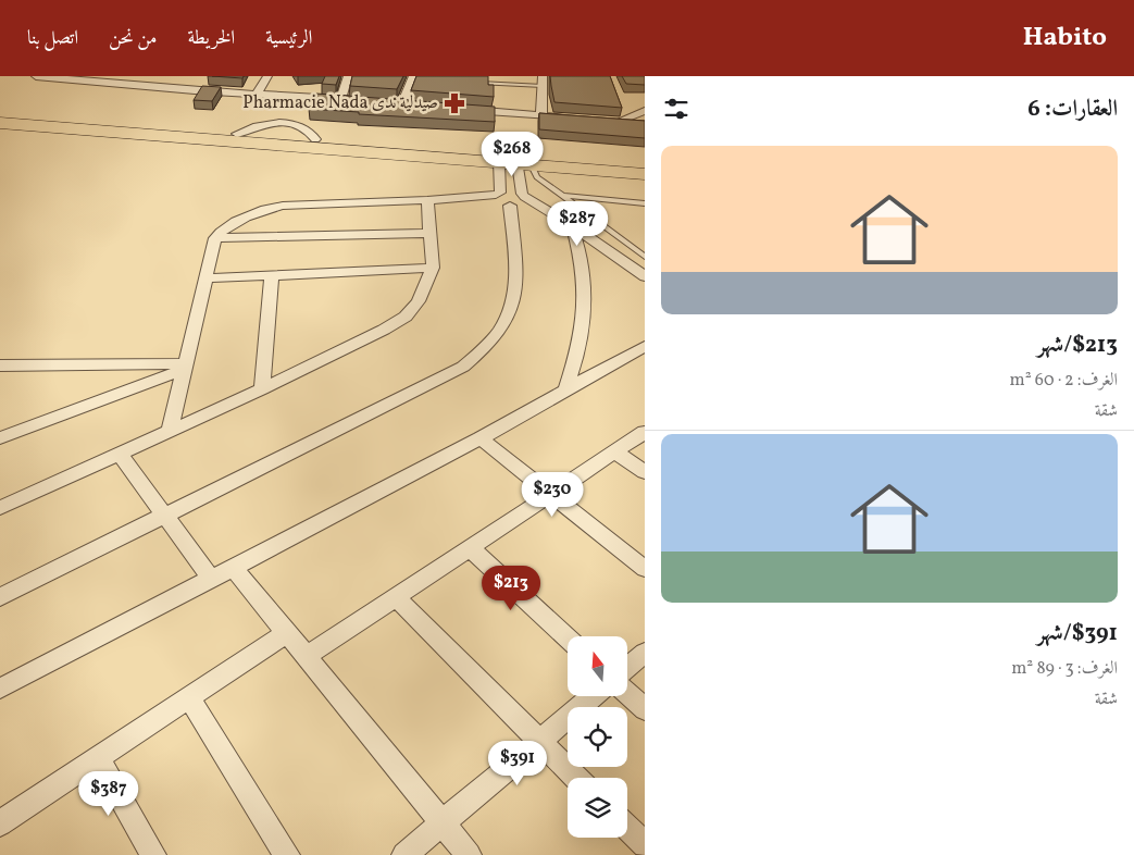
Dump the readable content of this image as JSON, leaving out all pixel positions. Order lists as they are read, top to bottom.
{
  "places": {
    "pharmacy": ["Pharmacie Nada صيدلية ندى"]
  },
  "north": "top",
  "page": {
    "header": "Habito",
    "nav": [
      "الرئيسية",
      "الخريطة",
      "من نحن",
      "اتصل بنا"
    ],
    "heading": "العقارات: 6",
    "price": [
      "$268",
      "$287",
      "$230",
      "$213",
      "$391",
      "$387"
    ],
    "list": [
      {
        "name": "$213/شهر",
        "note": "الغرف: 2 · 60 m² · شقة"
      },
      {
        "name": "$391/شهر",
        "note": "الغرف: 3 · 89 m² · شقة"
      }
    ]
  }
}
